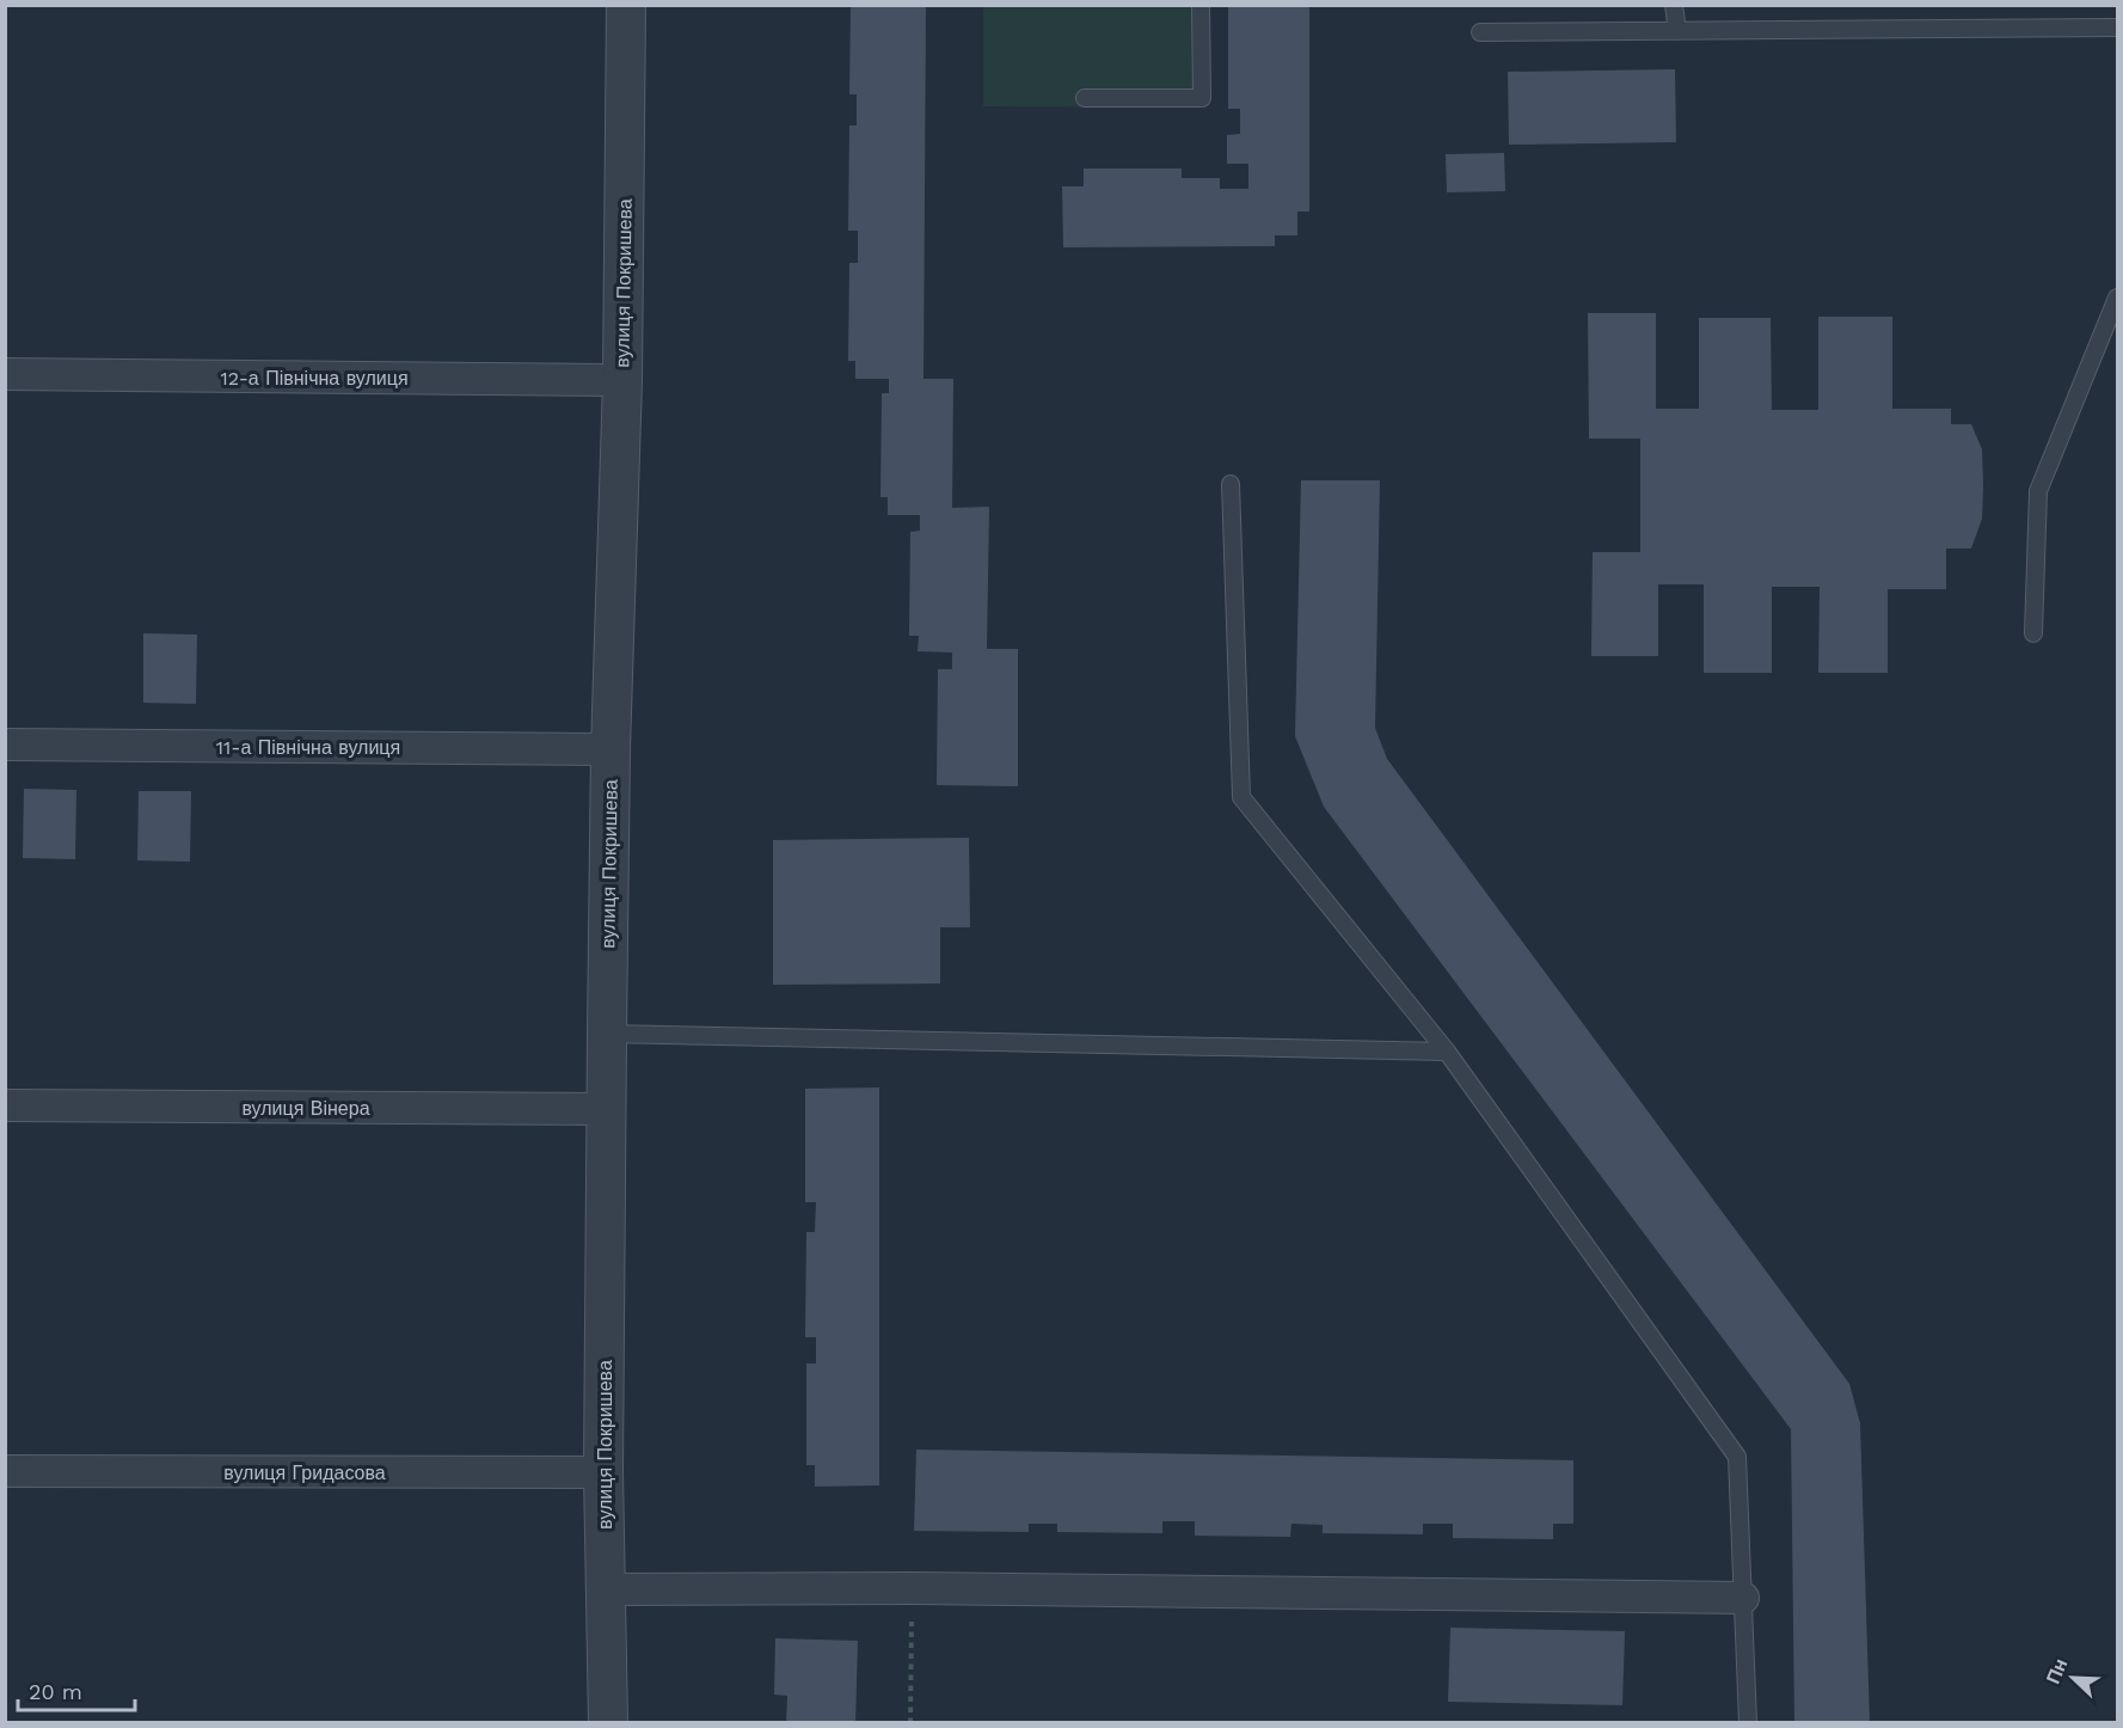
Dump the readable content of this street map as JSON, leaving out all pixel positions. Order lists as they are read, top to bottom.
{
  "streets": {
    "street": [
      "вулиця Покришева",
      "12-а Північна вулиця",
      "11-а Північна вулиця",
      "вулиця Вінера",
      "вулиця Гридасова"
    ]
  },
  "crossings": [
    ["вулиця Покришева", "12-а Північна вулиця"],
    ["вулиця Покришева", "11-а Північна вулиця"],
    ["вулиця Покришева", "вулиця Вінера"],
    ["вулиця Покришева", "вулиця Гридасова"]
  ],
  "scale_bar": "20 m",
  "north": "top left"
}
